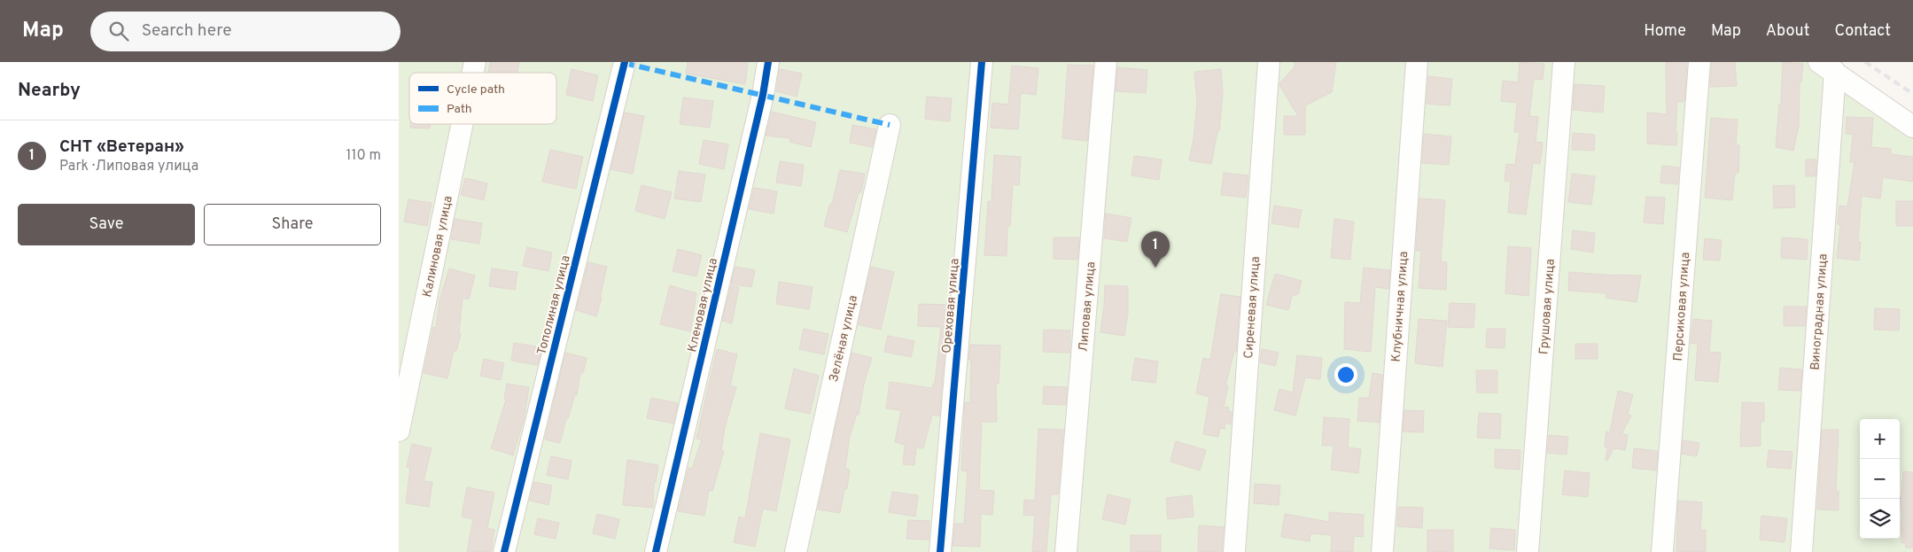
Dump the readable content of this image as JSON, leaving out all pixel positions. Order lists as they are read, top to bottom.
{
  "streets": {
    "street": [
      "Калиновая улица",
      "Тополиная улица",
      "Кленовая улица",
      "Ореховая улица",
      "Липовая улица",
      "Клубничная улица",
      "Грушовая улица",
      "Персиковая улица",
      "Сиреневая улица",
      "Виноградная улица",
      "Зелёная улица"
    ]
  },
  "legend": ["Cycle path", "Path"],
  "page": {
    "header": "Map",
    "search": "Search here",
    "nav": [
      "Home",
      "Map",
      "About",
      "Contact"
    ],
    "heading": "Nearby",
    "list": [
      {
        "mark": "1",
        "name": "СНТ «Ветеран»",
        "note": "Park · Липовая улица",
        "value": "110 m"
      }
    ],
    "buttons": ["Save", "Share"],
    "pins": "1",
    "map_buttons": ["+", "−"]
  }
}
